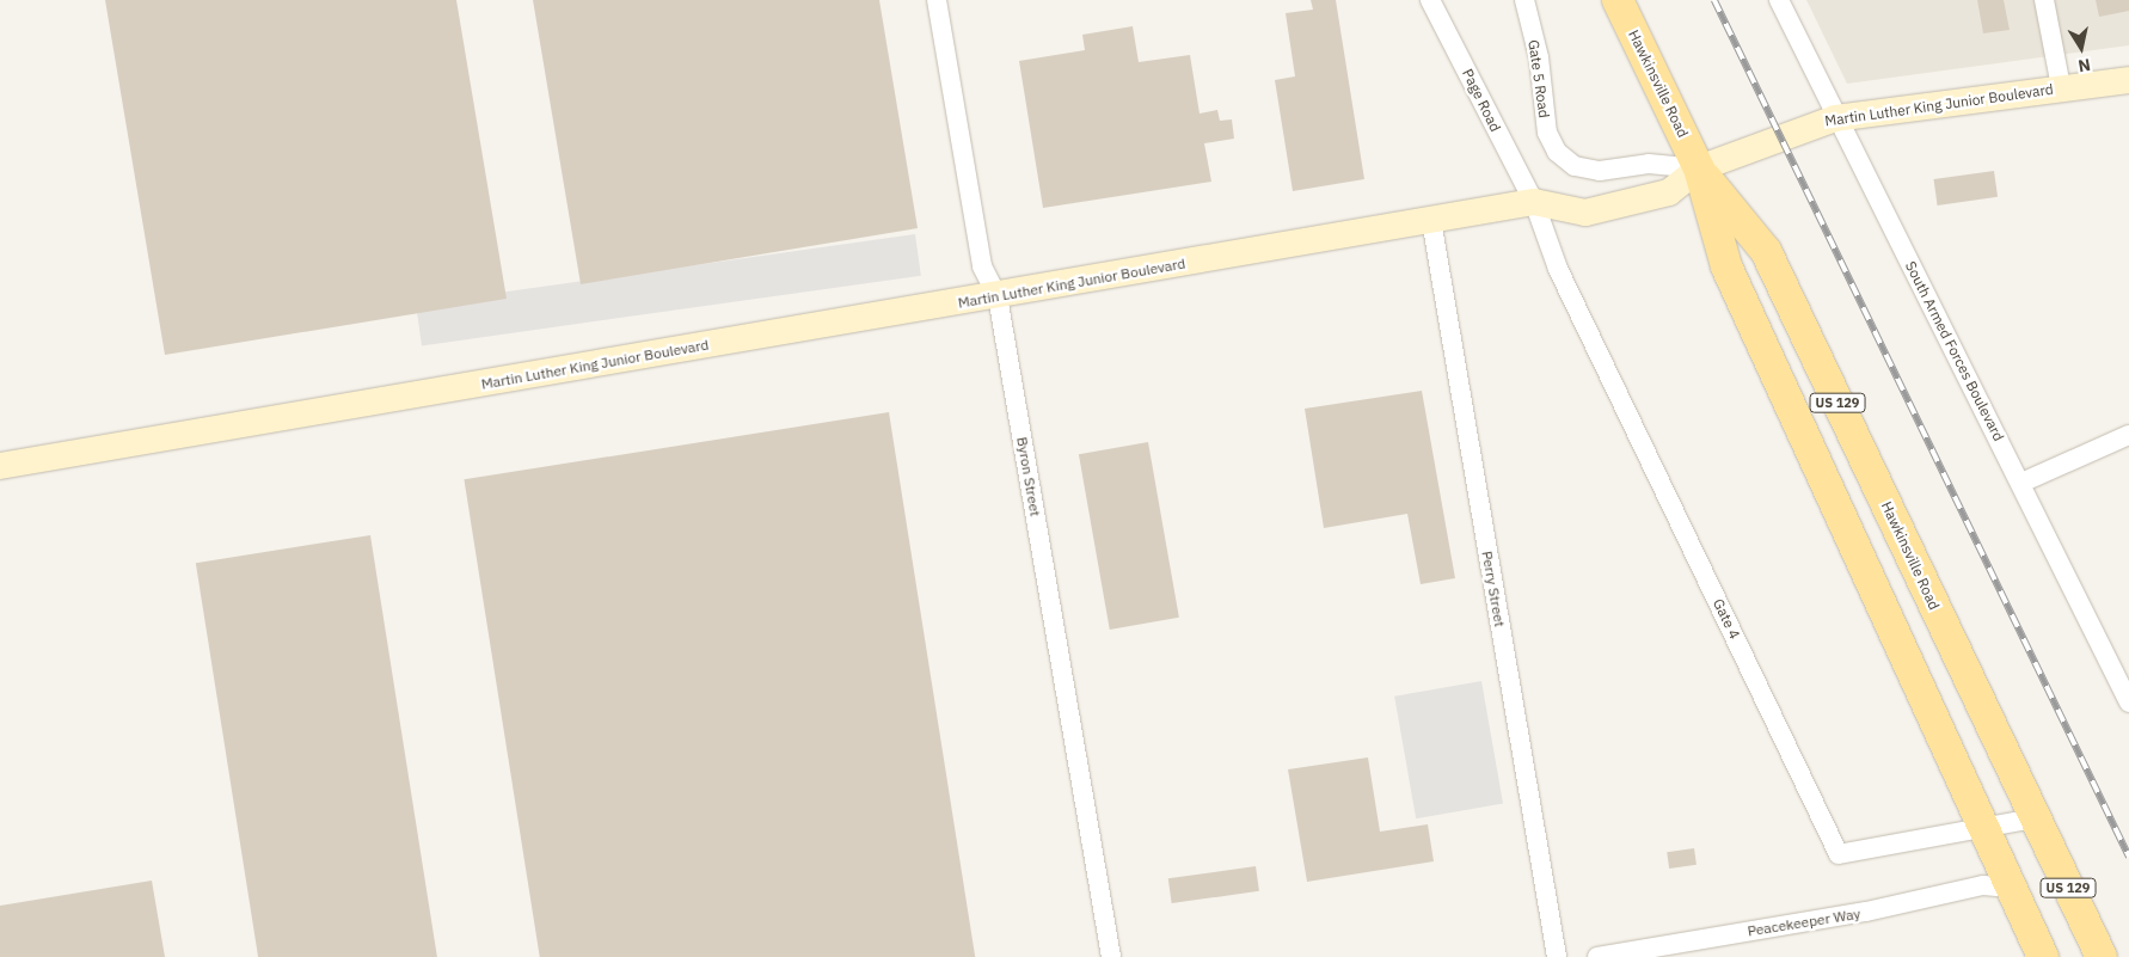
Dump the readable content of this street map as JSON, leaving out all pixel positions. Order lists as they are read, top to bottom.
{
  "streets": {
    "main road": ["Hawkinsville Road", "US 129"],
    "street": [
      "Gate 5 Road",
      "Page Road",
      "Martin Luther King Junior Boulevard",
      "South Armed Forces Boulevard",
      "Byron Street",
      "Perry Street",
      "Gate 4",
      "Peacekeeper Way"
    ]
  },
  "crossings": [
    ["Gate 5 Road", "Hawkinsville Road"],
    ["Gate 5 Road", "Martin Luther King Junior Boulevard"],
    ["Hawkinsville Road", "Martin Luther King Junior Boulevard"],
    ["Hawkinsville Road", "Gate 4"],
    ["Hawkinsville Road", "Peacekeeper Way"],
    ["Page Road", "Martin Luther King Junior Boulevard"],
    ["Page Road", "Gate 4"],
    ["Martin Luther King Junior Boulevard", "South Armed Forces Boulevard"],
    ["Martin Luther King Junior Boulevard", "Byron Street"],
    ["Martin Luther King Junior Boulevard", "Perry Street"],
    ["Martin Luther King Junior Boulevard", "Gate 4"]
  ],
  "north": "bottom"
}
